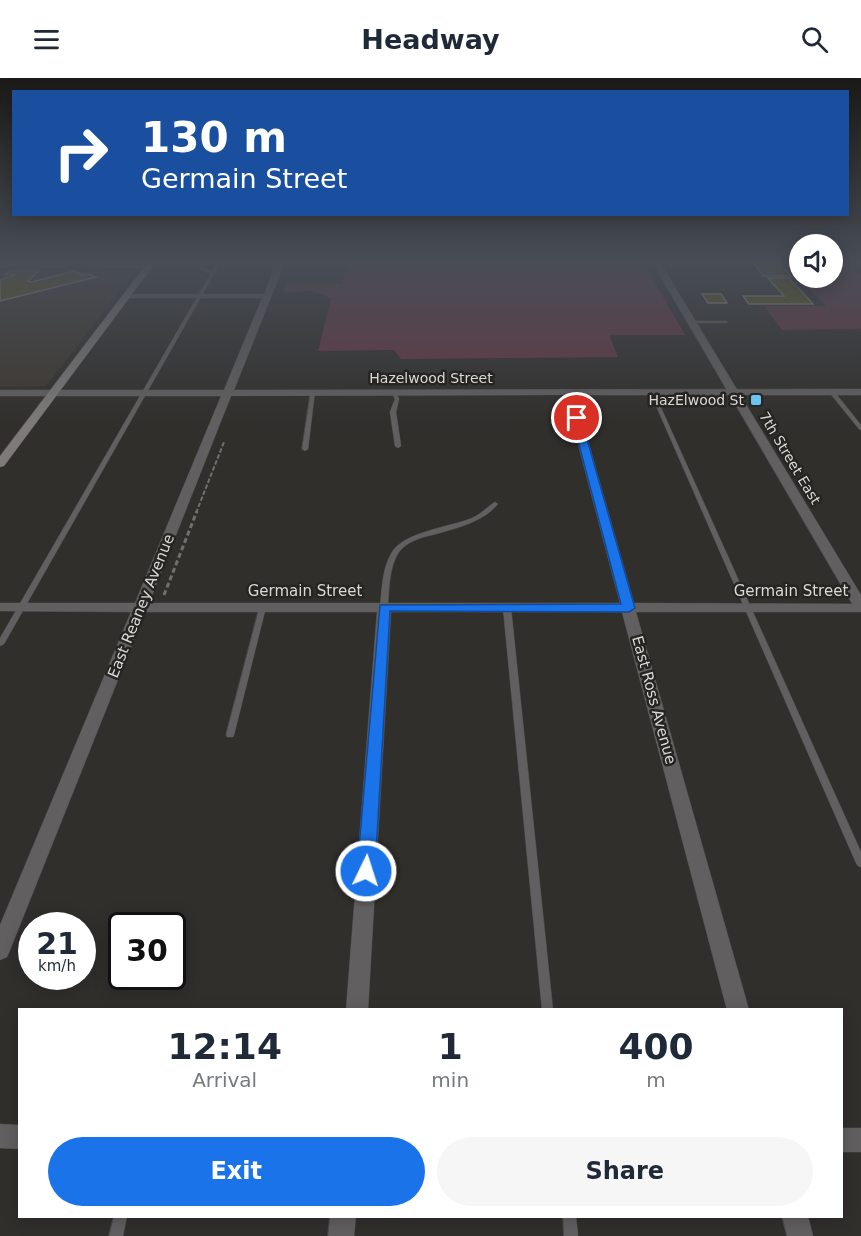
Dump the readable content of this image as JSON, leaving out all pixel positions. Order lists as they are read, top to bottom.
{
  "streets": {
    "street": [
      "Hazelwood Street",
      "7th Street East",
      "Germain Street",
      "East Reaney Avenue",
      "East Ross Avenue"
    ]
  },
  "crossings": [
    ["Hazelwood Street", "7th Street East"],
    ["Hazelwood Street", "East Reaney Avenue"],
    ["Hazelwood Street", "East Ross Avenue"],
    ["7th Street East", "Germain Street"],
    ["Germain Street", "East Reaney Avenue"],
    ["Germain Street", "East Ross Avenue"]
  ],
  "places": {
    "transit": ["HazElwood St"]
  },
  "page": {
    "header": "Headway",
    "turn": ["130 m", "Germain Street"],
    "speed": "21 km/h",
    "limit": "30",
    "eta": [
      "12:14",
      "Arrival",
      "1",
      "min",
      "400",
      "m"
    ],
    "buttons": ["Exit", "Share"]
  }
}
